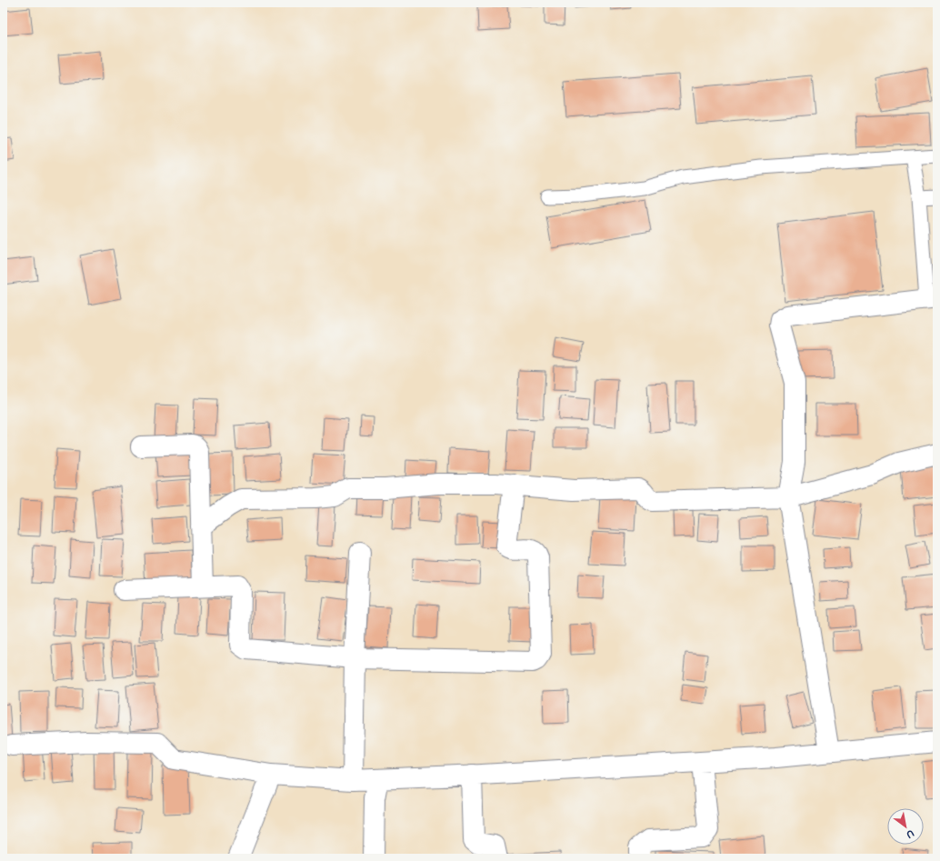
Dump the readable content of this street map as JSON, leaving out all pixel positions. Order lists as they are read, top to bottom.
{
  "north": "bottom right"
}
